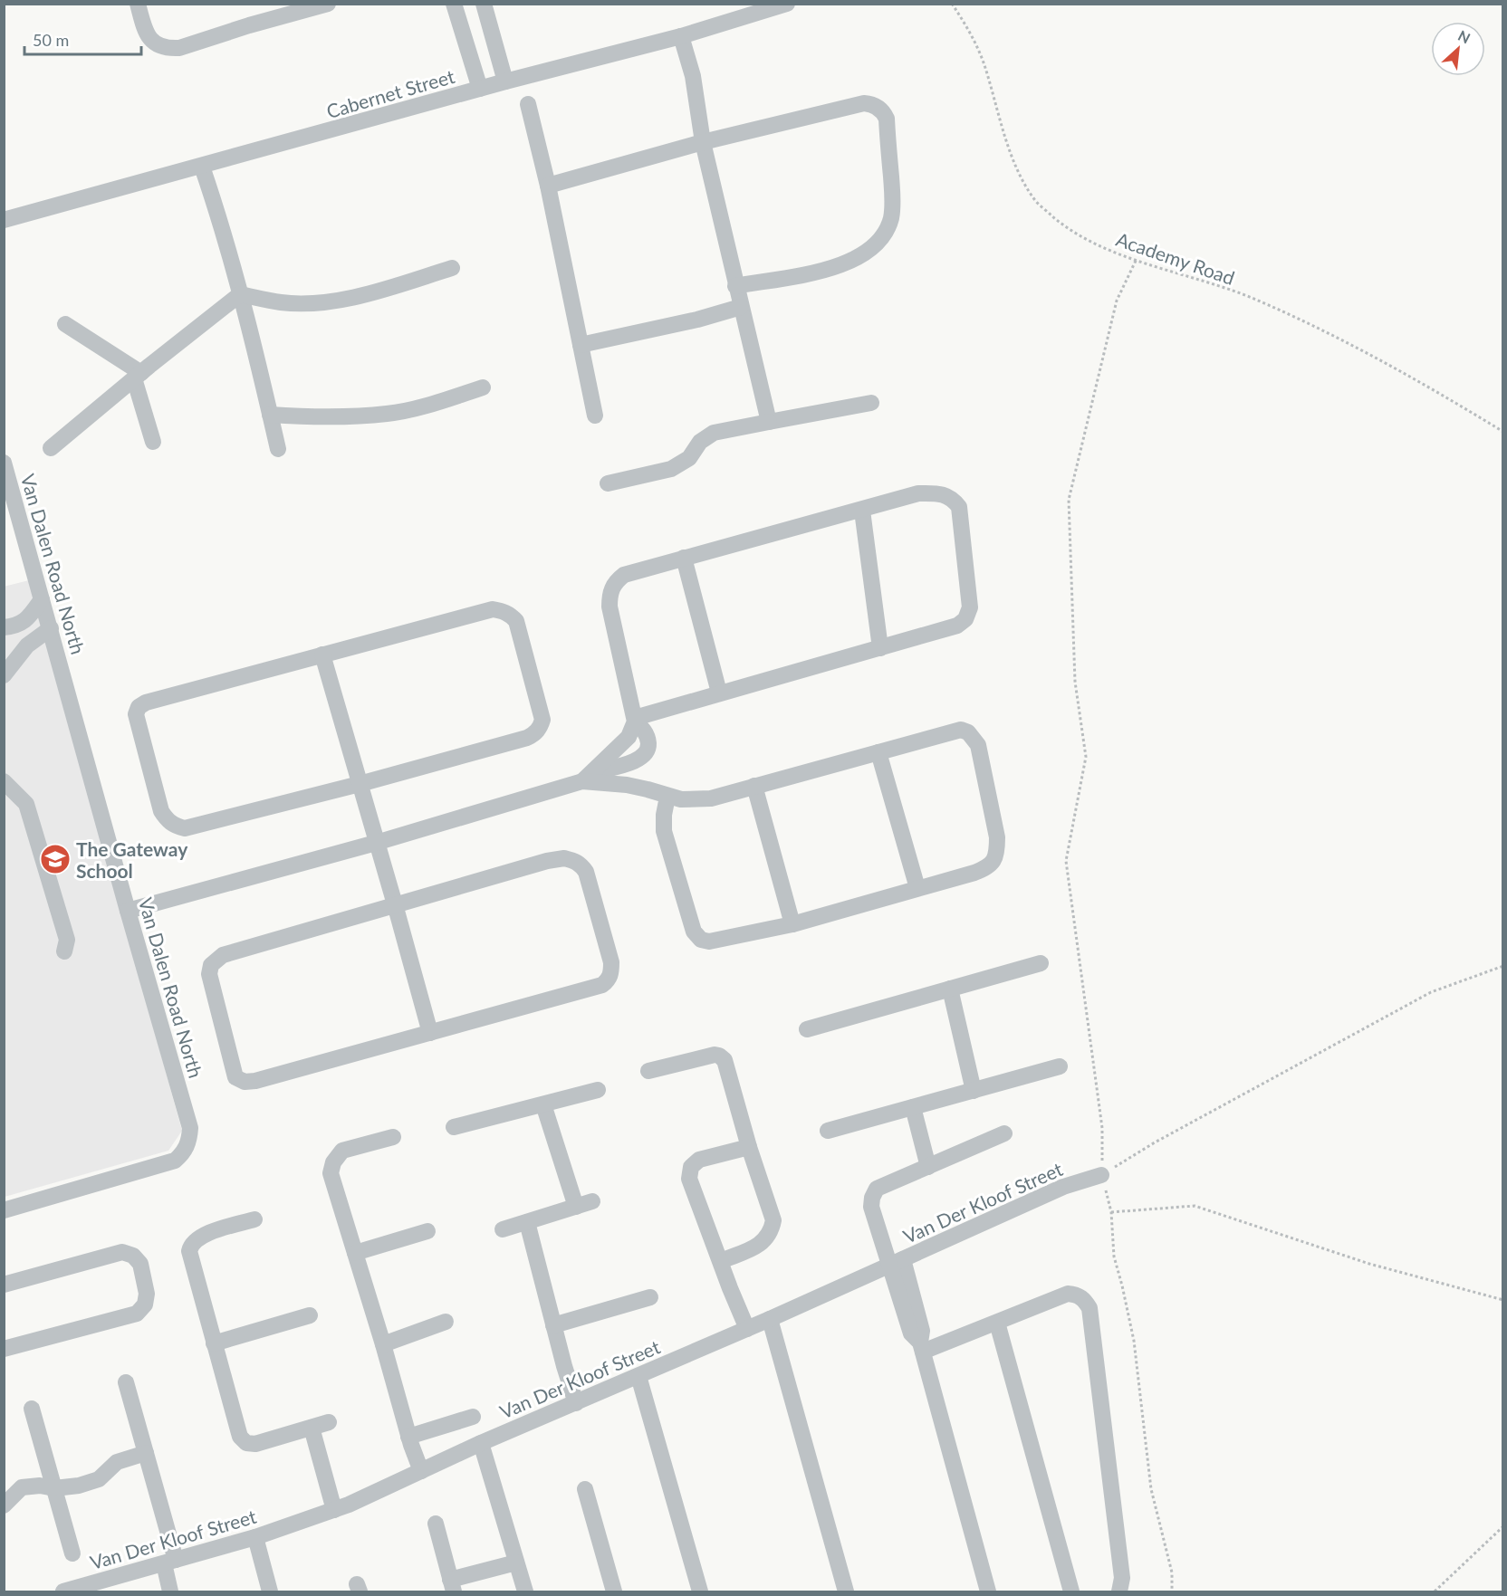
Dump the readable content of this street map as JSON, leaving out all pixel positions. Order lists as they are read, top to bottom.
{
  "streets": {
    "street": ["Cabernet Street", "Van Dalen Road North", "Van Der Kloof Street"],
    "path": ["Academy Road"]
  },
  "places": {
    "school or university": ["The Gateway School"]
  },
  "scale_bar": "50 m",
  "north": "top right"
}
